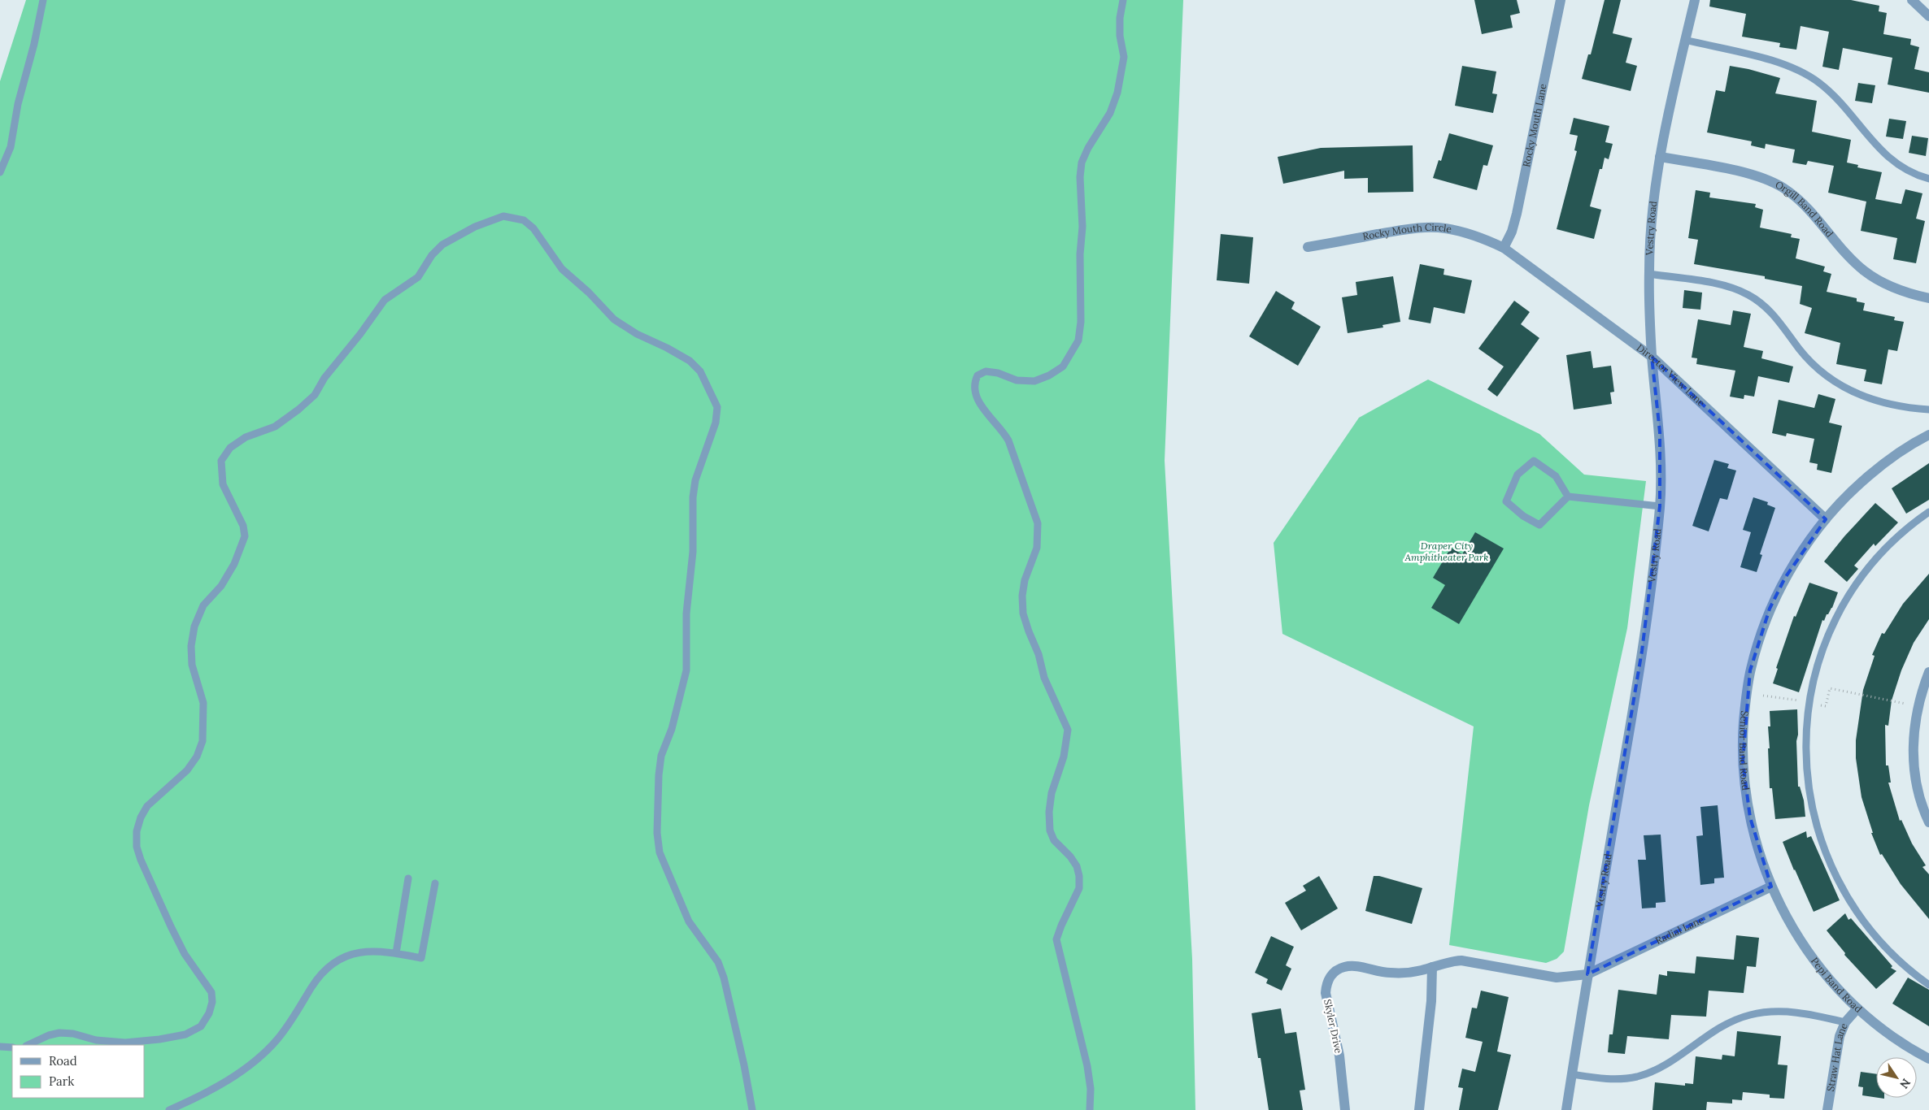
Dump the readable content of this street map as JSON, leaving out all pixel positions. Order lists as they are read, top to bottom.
{
  "streets": {
    "street": [
      "Rocky Mouth Lane",
      "Orgill Band Road",
      "Vestry Road",
      "Rocky Mouth Circle",
      "Director View Lane",
      "Senior Band Road",
      "Radial Lane",
      "Pepi Band Road",
      "Skyler Drive",
      "Straw Hat Lane"
    ]
  },
  "crossings": [
    ["Rocky Mouth Lane", "Rocky Mouth Circle"],
    ["Rocky Mouth Lane", "Director View Lane"],
    ["Orgill Band Road", "Vestry Road"],
    ["Vestry Road", "Director View Lane"],
    ["Vestry Road", "Radial Lane"],
    ["Vestry Road", "Skyler Drive"],
    ["Rocky Mouth Circle", "Director View Lane"],
    ["Director View Lane", "Senior Band Road"],
    ["Senior Band Road", "Radial Lane"],
    ["Senior Band Road", "Pepi Band Road"],
    ["Radial Lane", "Pepi Band Road"],
    ["Radial Lane", "Skyler Drive"],
    ["Pepi Band Road", "Straw Hat Lane"]
  ],
  "parks": ["Draper City Amphitheater Park"],
  "legend": ["Road", "Park"],
  "north": "bottom right"
}
